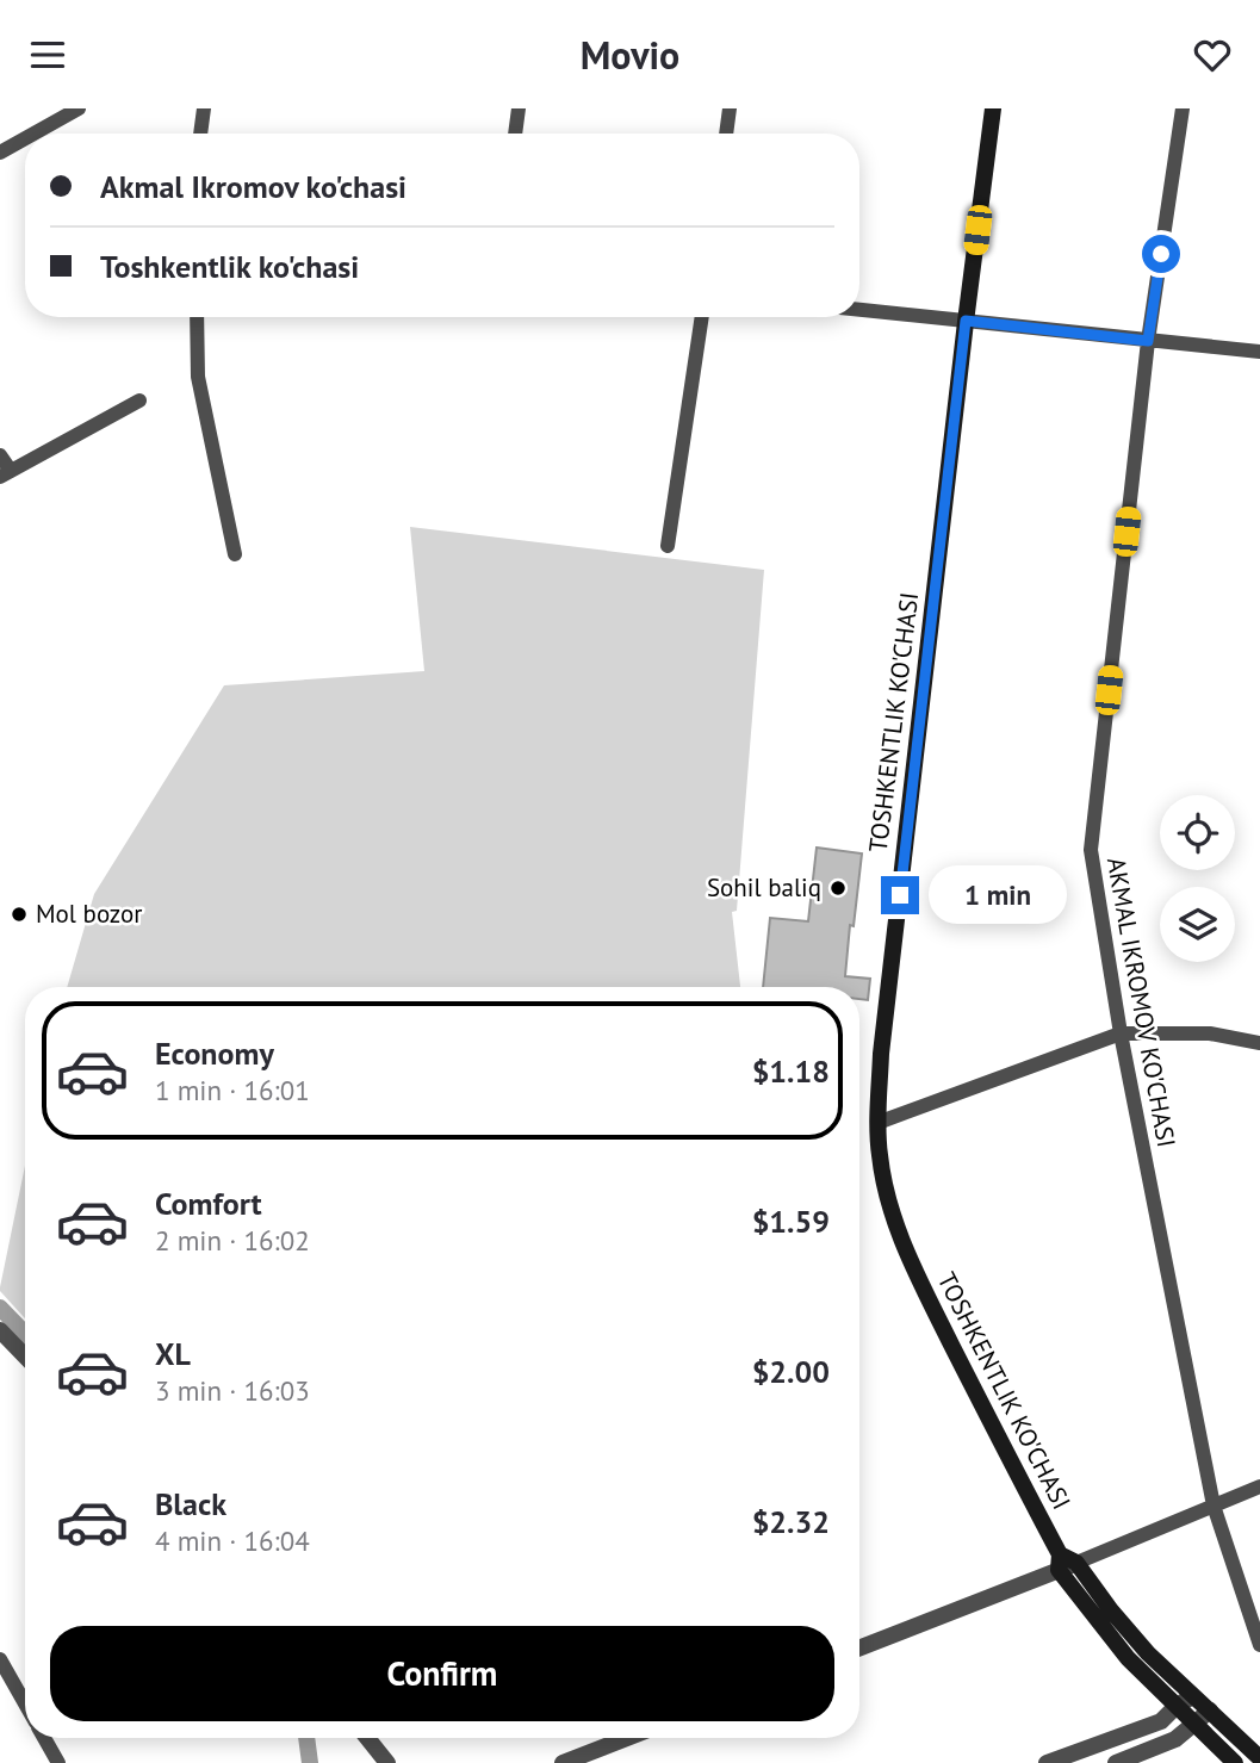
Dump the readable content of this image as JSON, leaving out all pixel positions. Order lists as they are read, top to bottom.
{
  "streets": {
    "main road": ["TOSHKENTLIK KO'CHASI"],
    "street": ["AKMAL IKROMOV KO'CHASI"]
  },
  "places": ["Sohil baliq", "Mol bozor"],
  "page": {
    "header": "Movio",
    "banner": ["Akmal Ikromov ko'chasi", "Toshkentlik ko'chasi"],
    "bubble": "1 min",
    "list": [
      {
        "name": "Economy",
        "note": "1 min · 16:01",
        "value": "$1.18"
      },
      {
        "name": "Comfort",
        "note": "2 min · 16:02",
        "value": "$1.59"
      },
      {
        "name": "XL",
        "note": "3 min · 16:03",
        "value": "$2.00"
      },
      {
        "name": "Black",
        "note": "4 min · 16:04",
        "value": "$2.32"
      }
    ],
    "buttons": "Confirm"
  }
}
